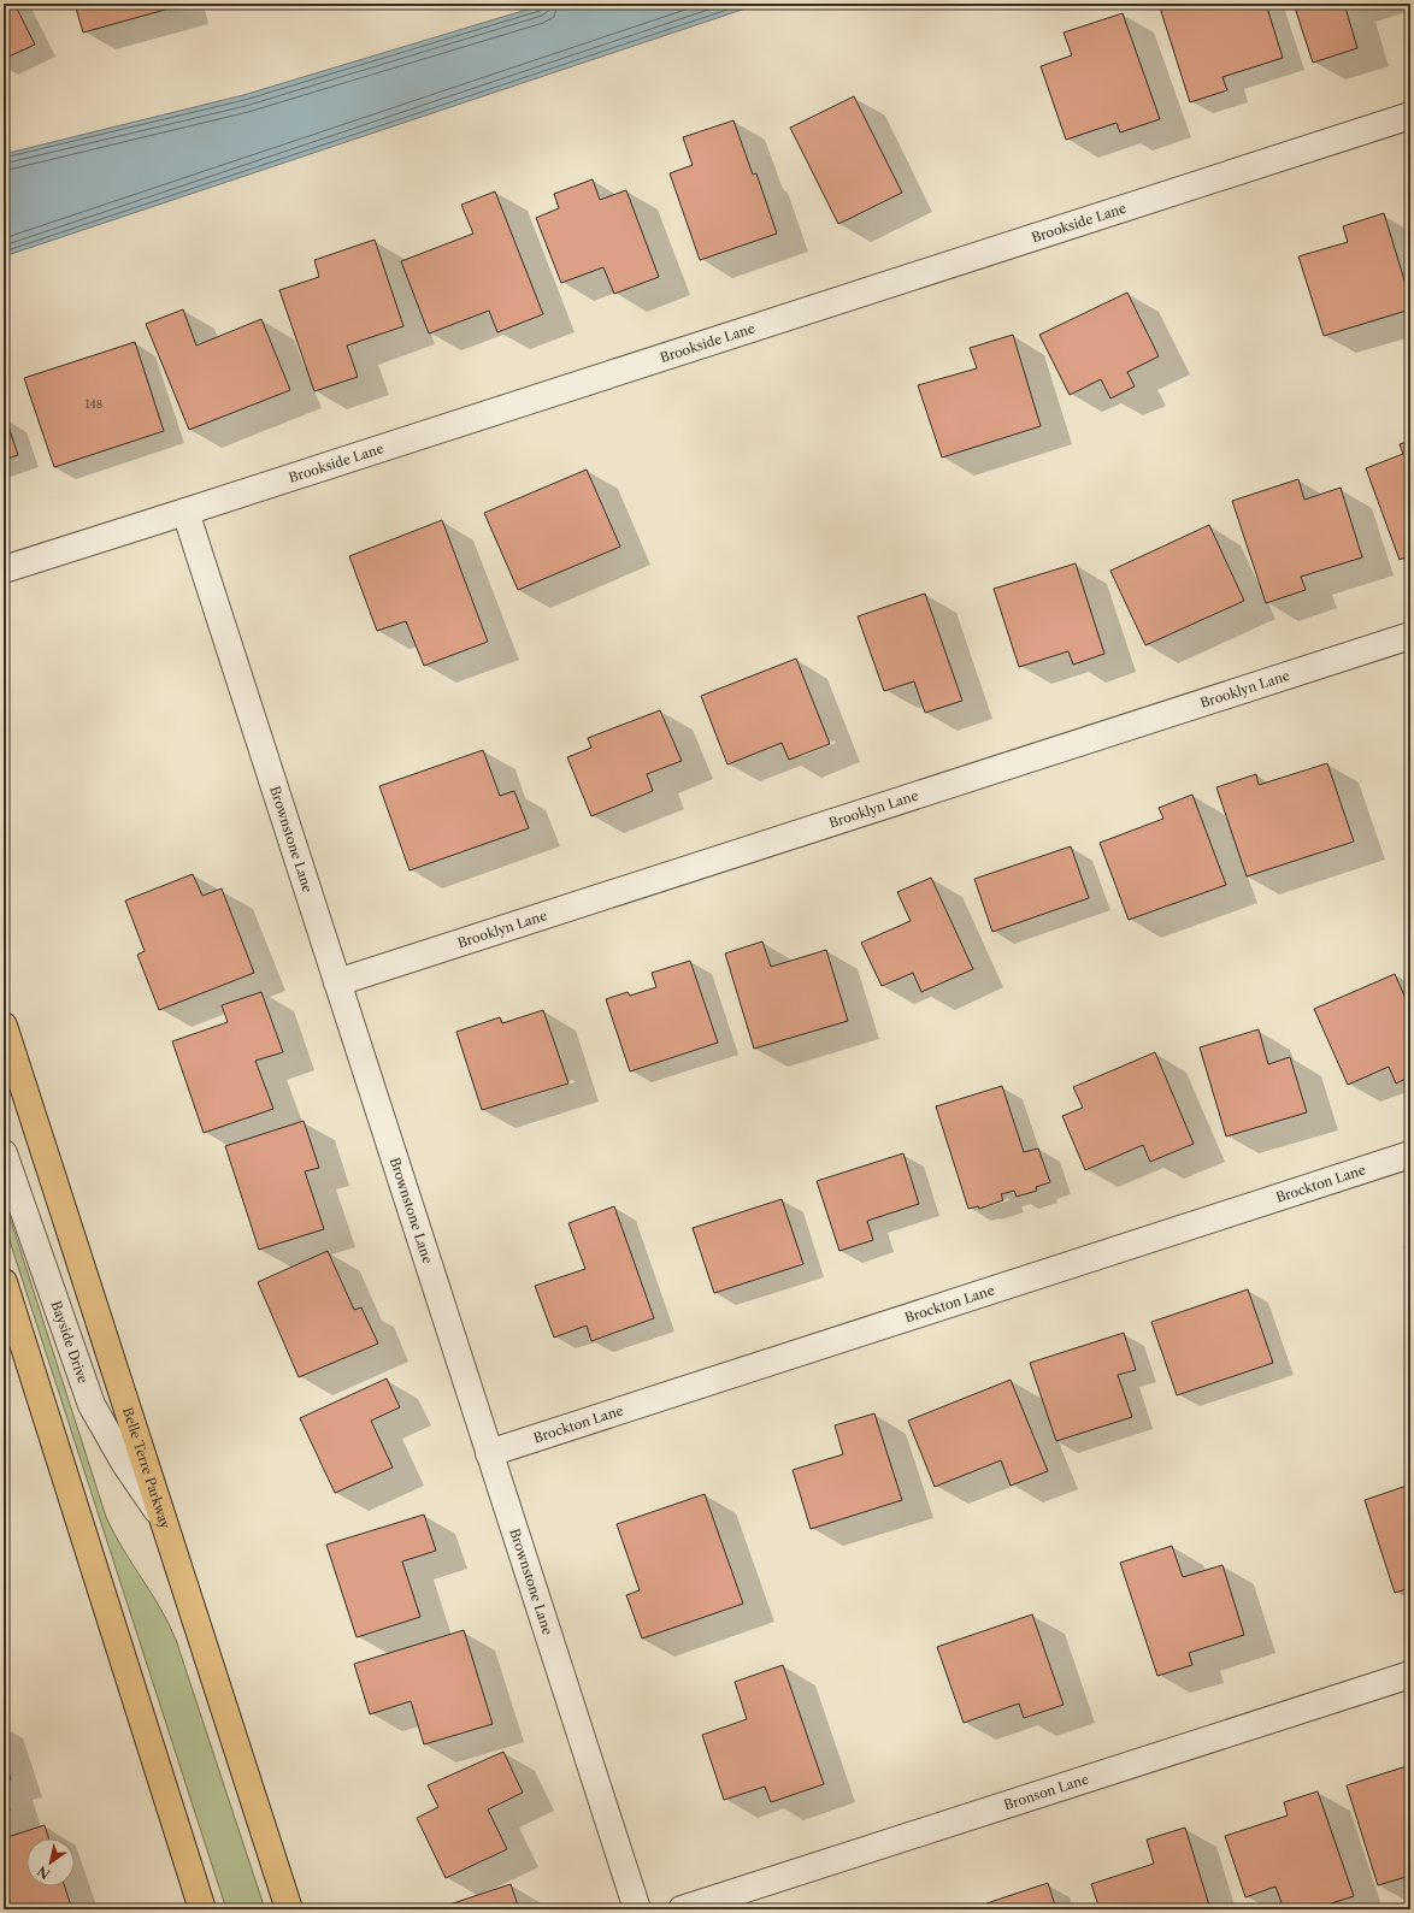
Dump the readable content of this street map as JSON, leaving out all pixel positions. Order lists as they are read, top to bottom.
{
  "streets": {
    "main road": ["Belle Terre Parkway"],
    "street": [
      "Brookside Lane",
      "Brooklyn Lane",
      "Brownstone Lane",
      "Brockton Lane",
      "Bayside Drive",
      "Bronson Lane"
    ]
  },
  "crossings": [
    ["Brookside Lane", "Brownstone Lane"],
    ["Brooklyn Lane", "Brownstone Lane"],
    ["Brownstone Lane", "Brockton Lane"],
    ["Bayside Drive", "Belle Terre Parkway"]
  ],
  "house_numbers": ["148"],
  "north": "bottom left"
}
